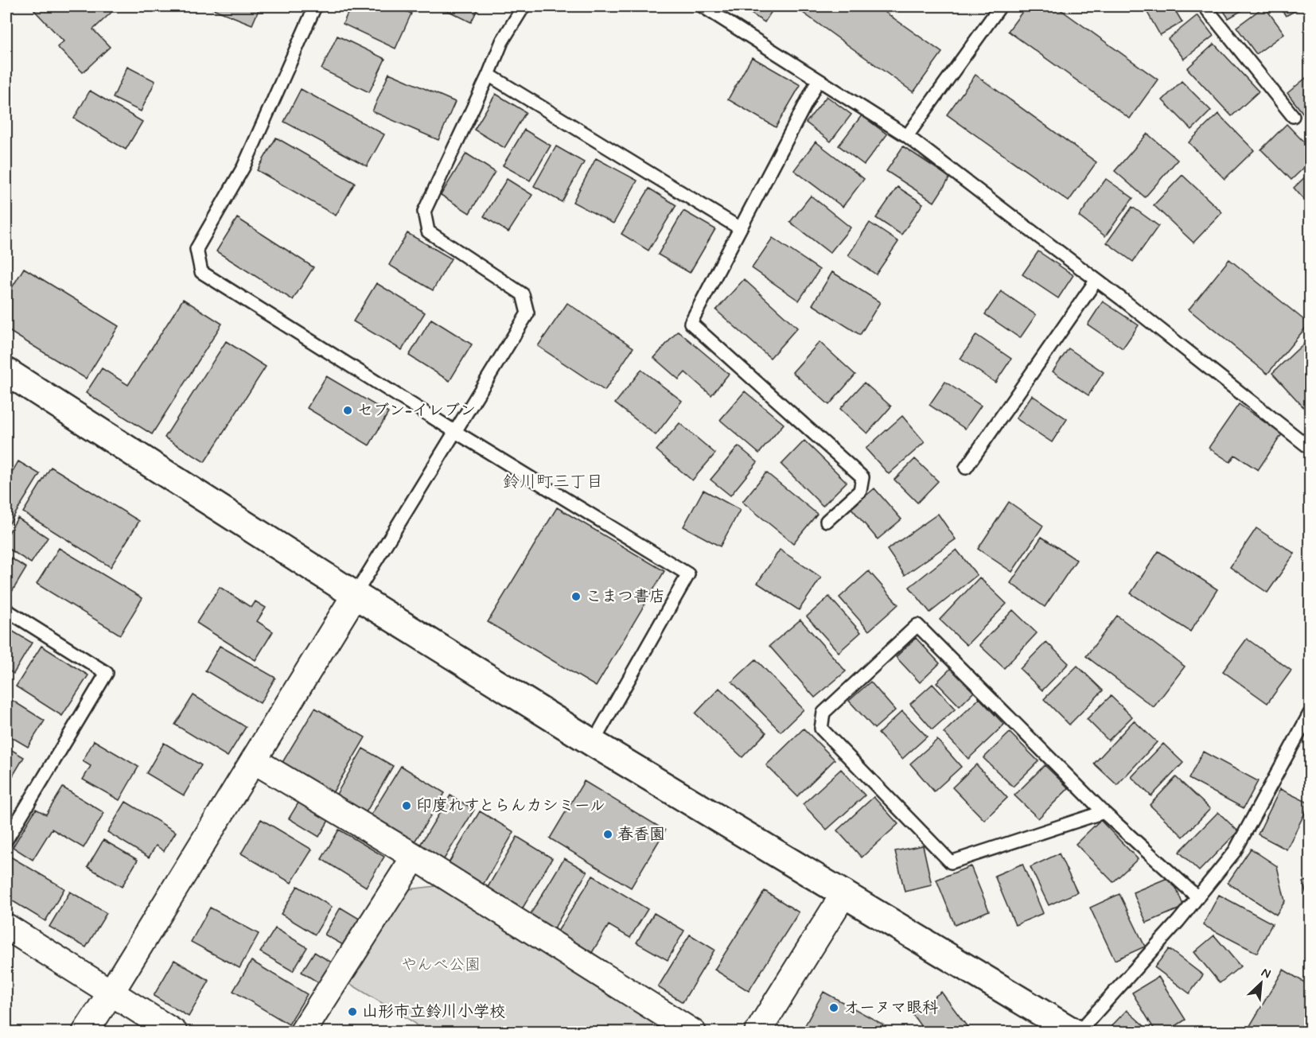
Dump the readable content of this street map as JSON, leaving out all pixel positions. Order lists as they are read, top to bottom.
{
  "districts": ["鈴川町三丁目"],
  "parks": ["やんべ公園"],
  "places": [
    "セブン-イレブン",
    "こまつ書店",
    "印度れすとらんカシミール",
    "春香園",
    "オーヌマ眼科",
    "山形市立鈴川小学校"
  ],
  "north": "top right"
}
